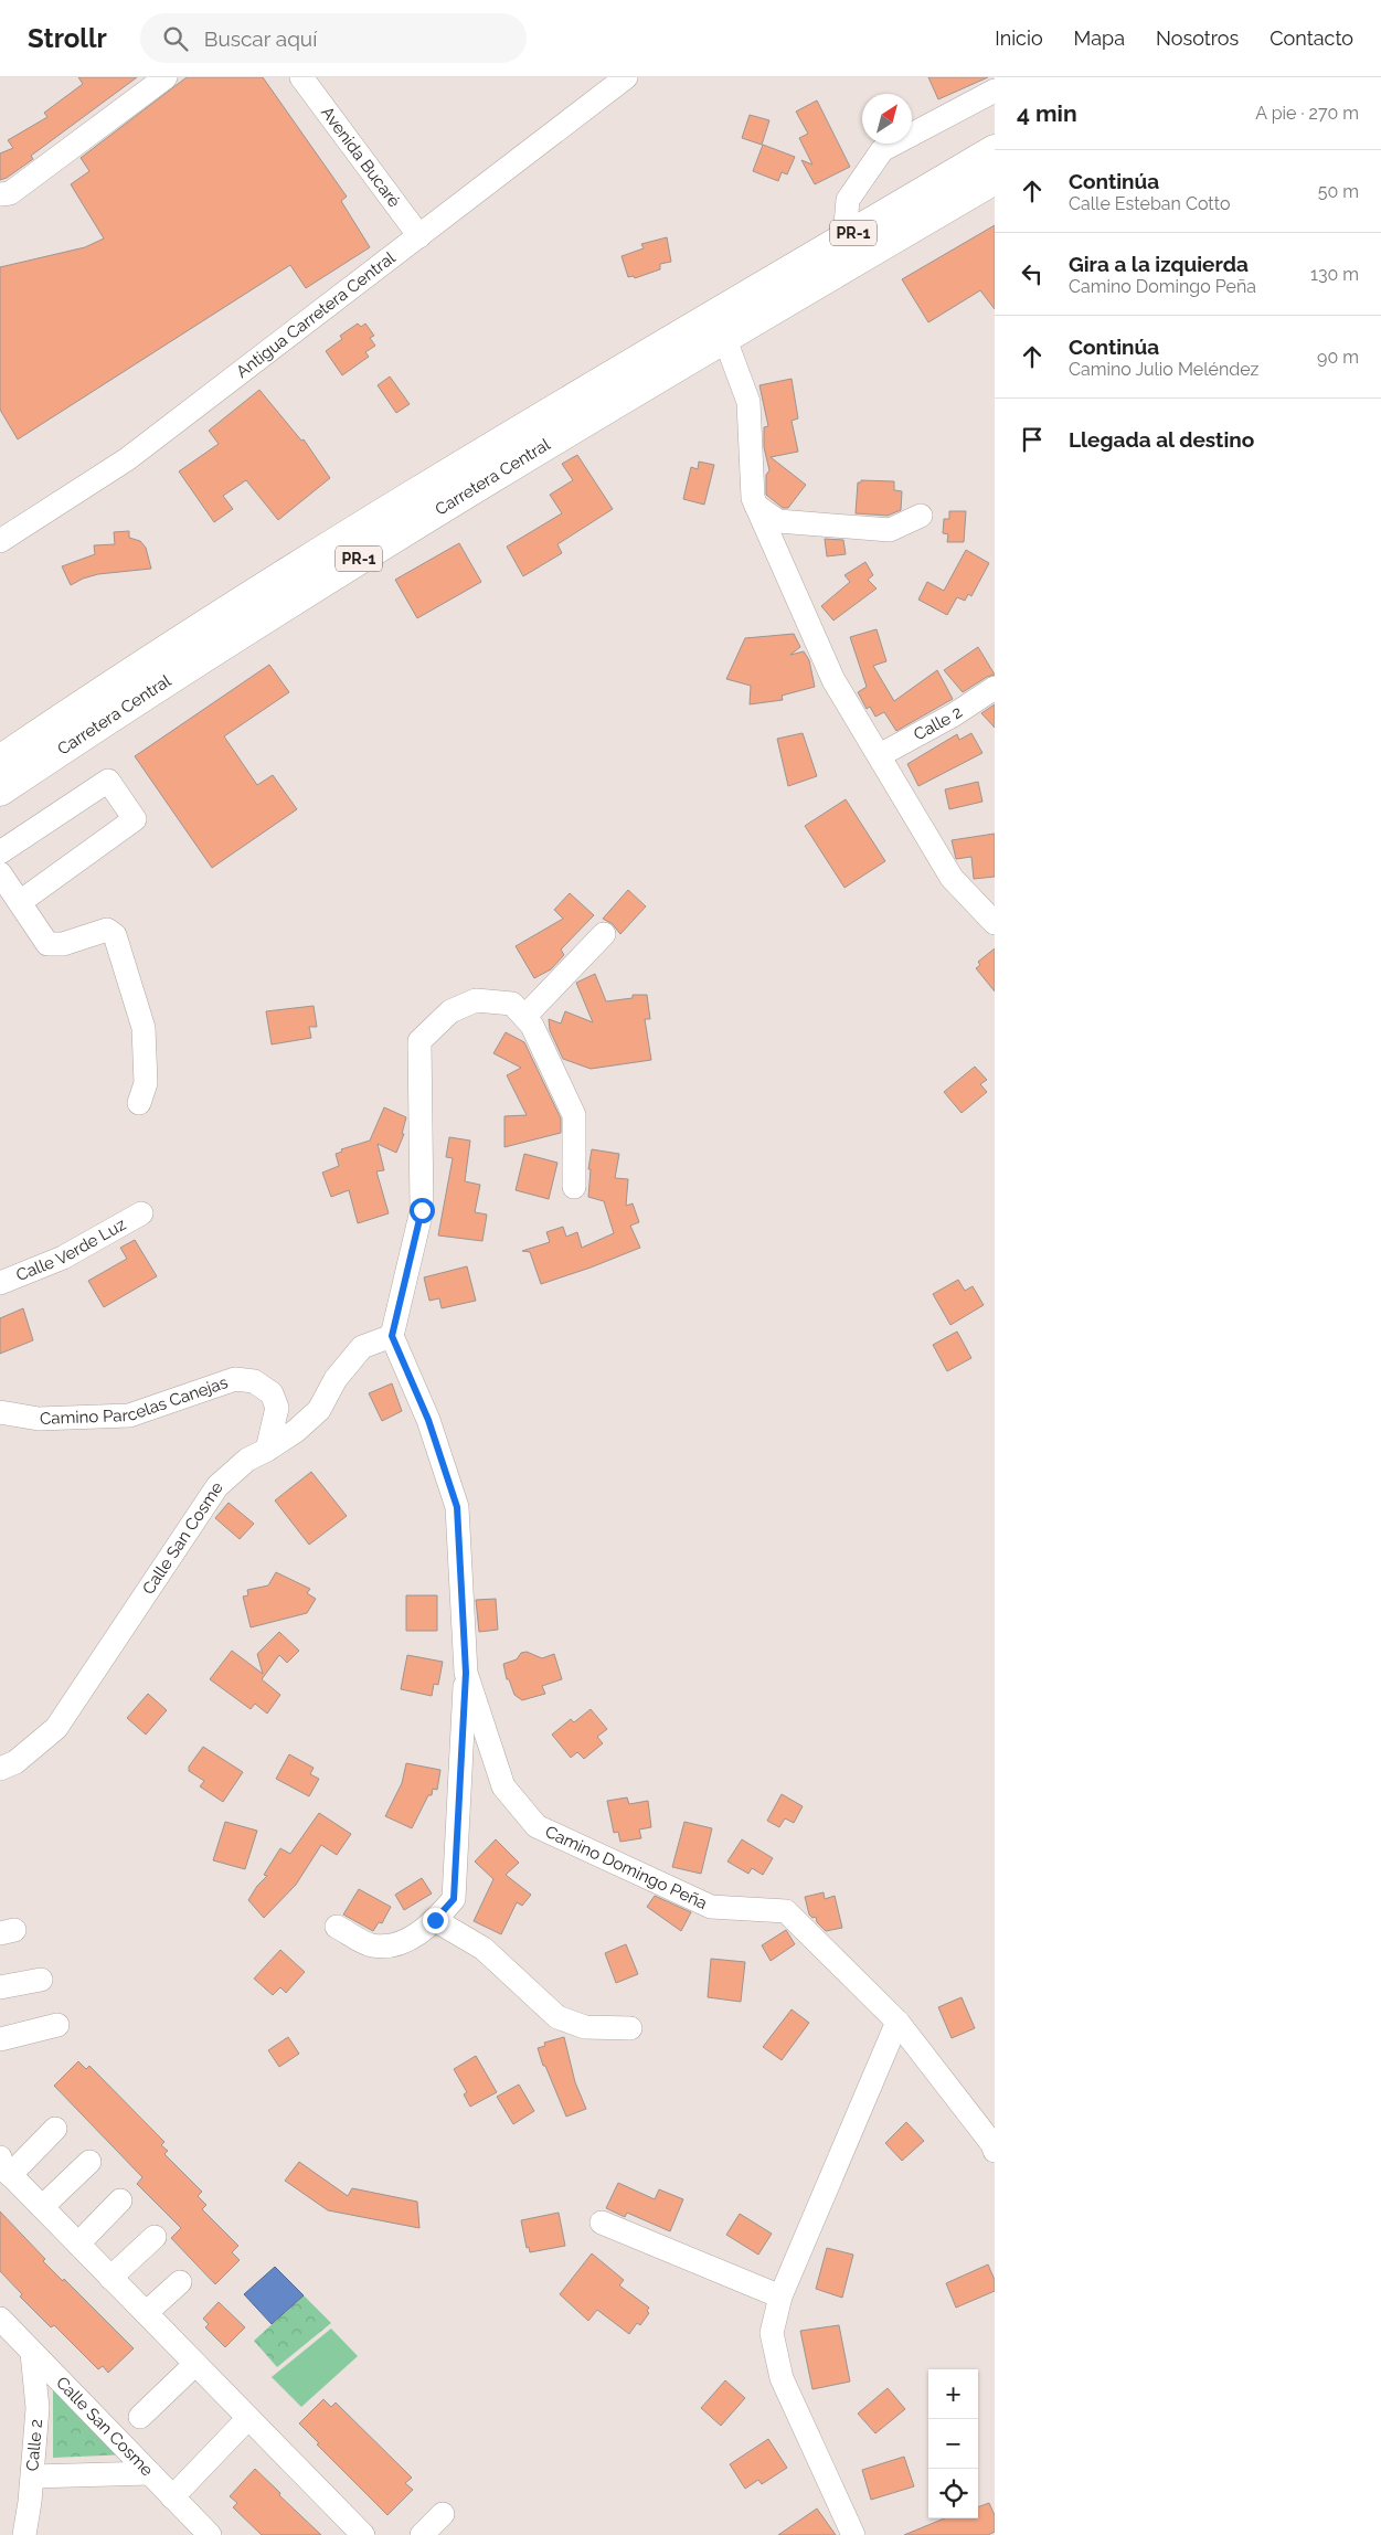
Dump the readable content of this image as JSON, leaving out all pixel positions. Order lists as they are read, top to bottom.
{
  "streets": {
    "highway": ["PR-1", "Carretera Central"],
    "street": [
      "Avenida Bucaré",
      "Antigua Carretera Central",
      "Calle 2",
      "Calle Verde Luz",
      "Camino Parcelas Canejas",
      "Calle San Cosme",
      "Camino Domingo Peña"
    ]
  },
  "crossings": [
    ["Avenida Bucaré", "Antigua Carretera Central"],
    ["Calle 2", "Calle San Cosme"],
    ["Camino Parcelas Canejas", "Calle San Cosme"],
    ["Calle San Cosme", "Camino Domingo Peña"]
  ],
  "north": "top right",
  "page": {
    "header": "Strollr",
    "search": "Buscar aquí",
    "nav": [
      "Inicio",
      "Mapa",
      "Nosotros",
      "Contacto"
    ],
    "heading": ["4 min", "A pie · 270 m"],
    "list": [
      ["Continúa", "Calle Esteban Cotto", "50 m"],
      ["Gira a la izquierda", "Camino Domingo Peña", "130 m"],
      ["Continúa", "Camino Julio Meléndez", "90 m"],
      "Llegada al destino"
    ],
    "map_buttons": ["+", "−"]
  }
}
